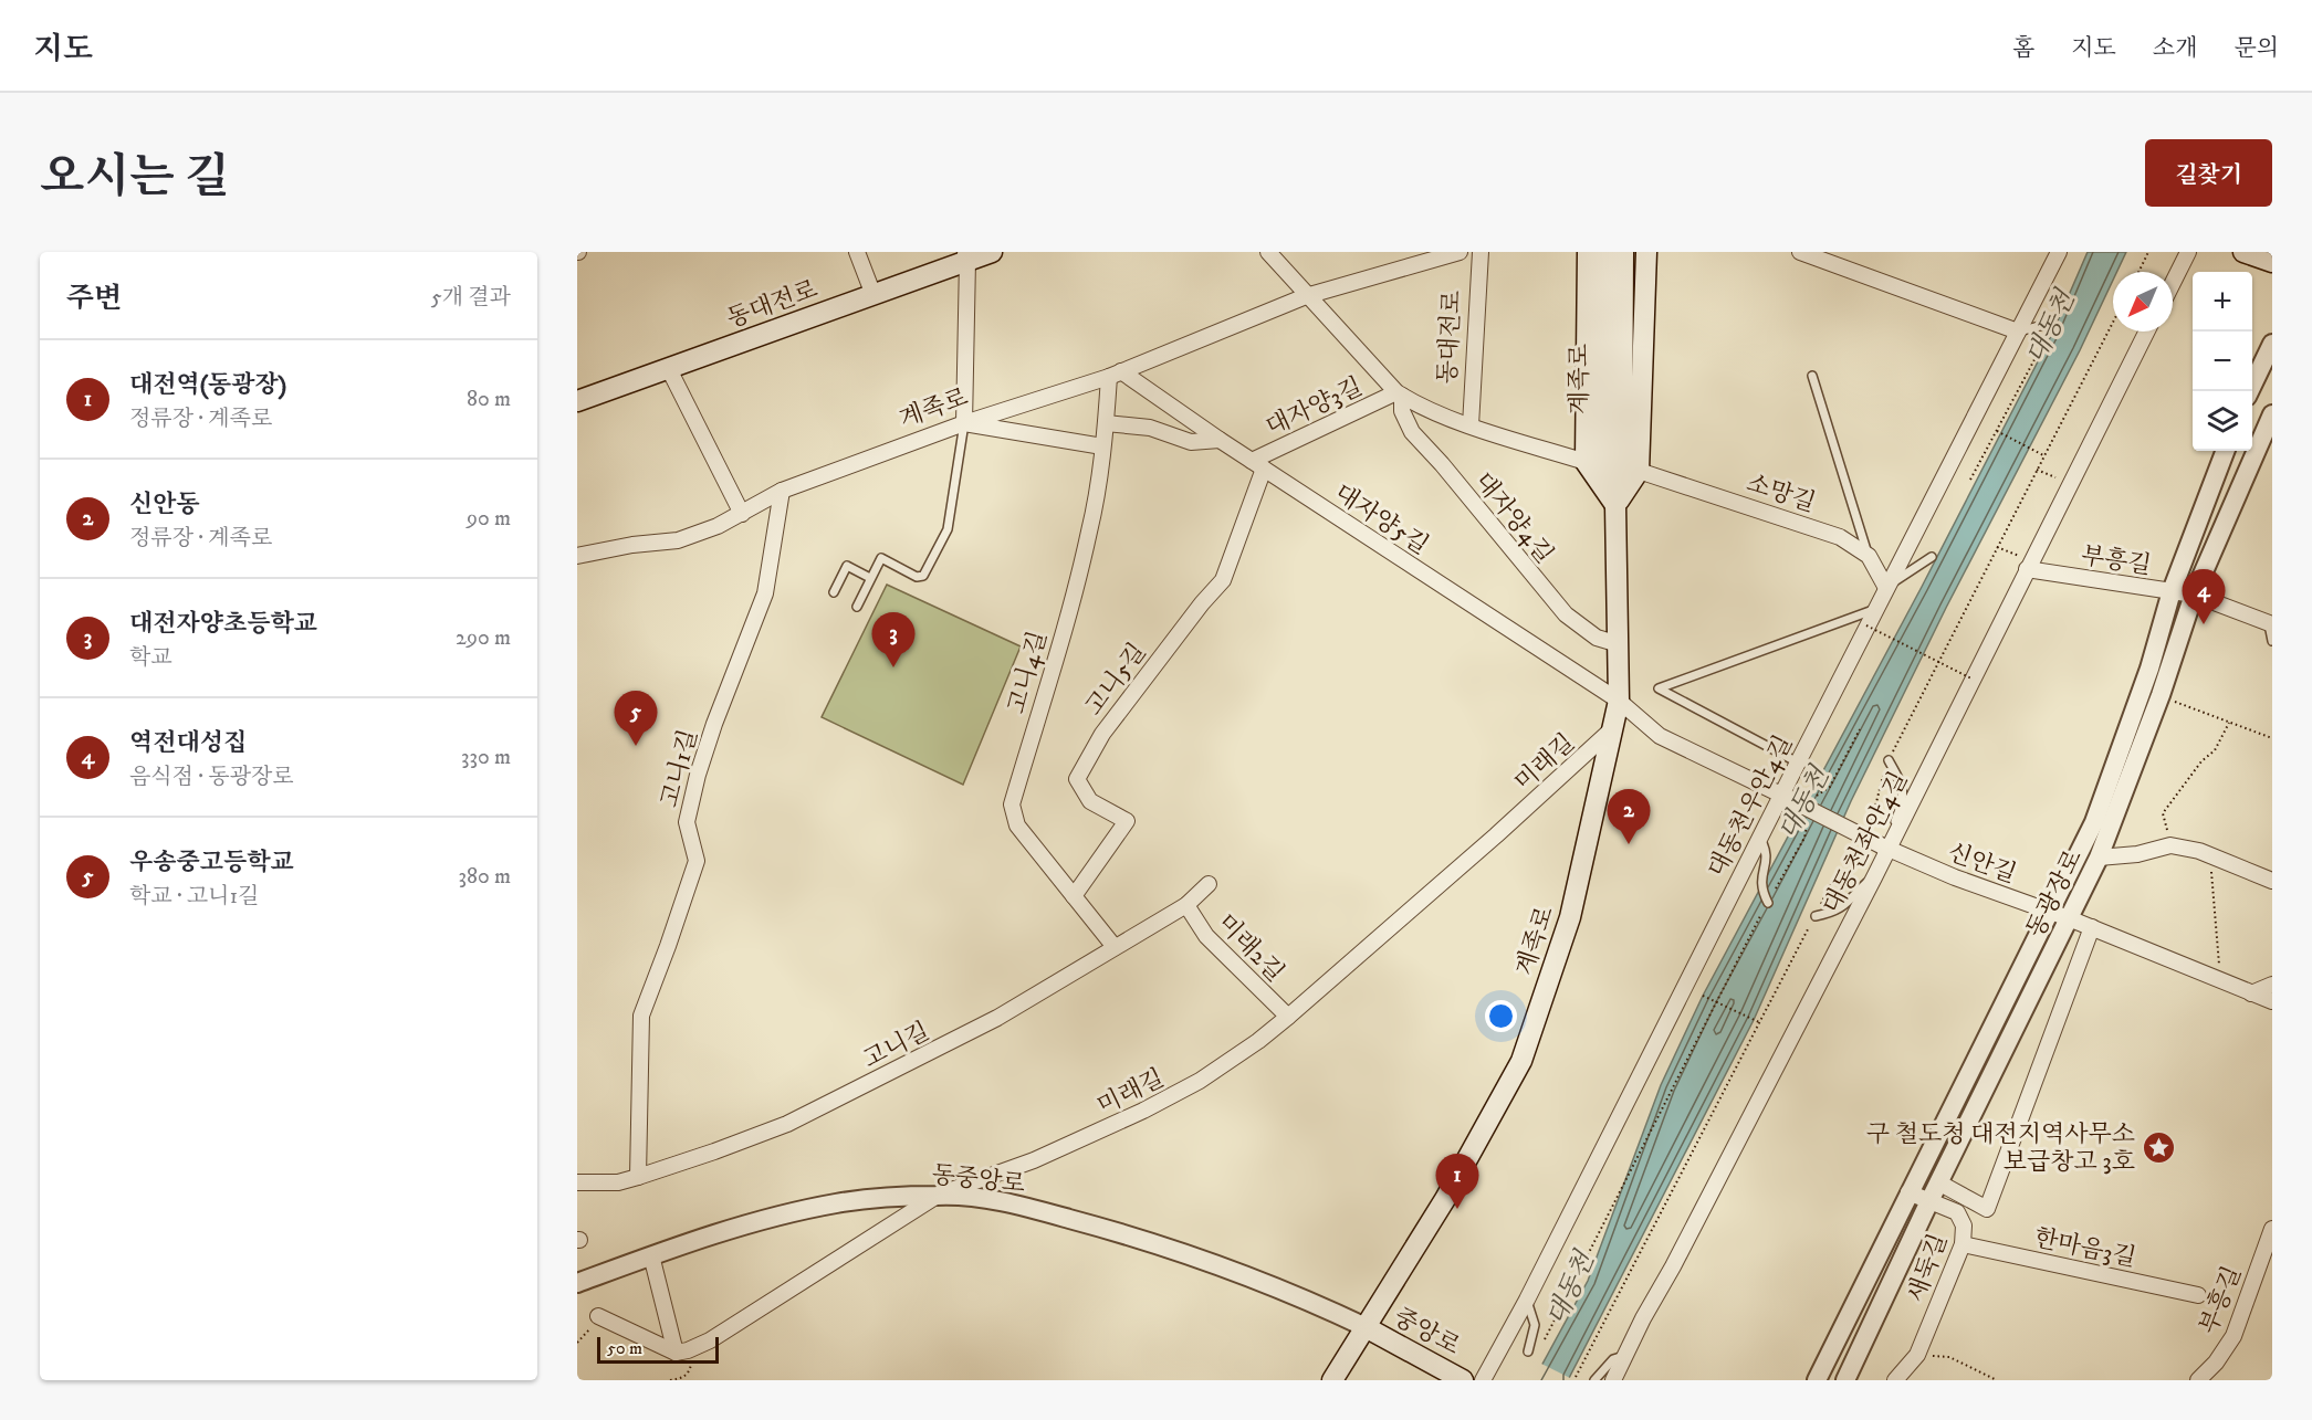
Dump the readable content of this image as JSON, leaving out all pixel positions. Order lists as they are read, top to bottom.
{
  "streets": {
    "main road": ["동대전로", "계족로", "중앙로"],
    "street": [
      "대자양3길",
      "소망길",
      "대자양4길",
      "대자양5길",
      "부흥길",
      "고니4길",
      "고니5길",
      "미래길",
      "고니1길",
      "대동천우안4길",
      "대동천좌안4길",
      "신안길",
      "동광장로",
      "미래2길",
      "고니길",
      "동중앙로",
      "한마음3길",
      "새둑길"
    ]
  },
  "crossings": [
    ["계족로", "대자양4길"],
    ["계족로", "대자양5길"],
    ["계족로", "고니4길"],
    ["계족로", "미래길"],
    ["계족로", "고니1길"],
    ["계족로", "동중앙로"],
    ["계족로", "중앙로"],
    ["대자양3길", "대자양4길"],
    ["대자양3길", "대자양5길"],
    ["대자양3길", "고니5길"],
    ["소망길", "대동천우안4길"],
    ["대자양5길", "고니4길"],
    ["대자양5길", "고니5길"],
    ["부흥길", "대동천좌안4길"],
    ["부흥길", "동광장로"],
    ["고니4길", "고니5길"],
    ["고니4길", "고니길"],
    ["미래길", "미래2길"],
    ["미래길", "동중앙로"],
    ["고니1길", "고니길"],
    ["대동천우안4길", "신안길"],
    ["대동천좌안4길", "신안길"],
    ["신안길", "동광장로"],
    ["동광장로", "새둑길"],
    ["미래2길", "고니길"],
    ["동중앙로", "중앙로"],
    ["한마음3길", "새둑길"]
  ],
  "water": ["대동천"],
  "places": {
    "place": ["구 철도청 대전지역사무소 보급창고 3호"]
  },
  "scale_bar": "50 m",
  "north": "bottom left",
  "page": {
    "header": "지도",
    "nav": [
      "홈",
      "지도",
      "소개",
      "문의"
    ],
    "title": "오시는 길",
    "buttons": "길찾기",
    "heading": ["주변", "5개 결과"],
    "map_buttons": ["+", "−"],
    "list": [
      {
        "mark": "1",
        "name": "대전역(동광장)",
        "note": "정류장 · 계족로",
        "value": "80 m"
      },
      {
        "mark": "2",
        "name": "신안동",
        "note": "정류장 · 계족로",
        "value": "90 m"
      },
      {
        "mark": "3",
        "name": "대전자양초등학교",
        "note": "학교",
        "value": "290 m"
      },
      {
        "mark": "4",
        "name": "역전대성집",
        "note": "음식점 · 동광장로",
        "value": "330 m"
      },
      {
        "mark": "5",
        "name": "우송중고등학교",
        "note": "학교 · 고니1길",
        "value": "380 m"
      }
    ],
    "pins": [
      "4",
      "3",
      "5",
      "2",
      "1"
    ],
    "scale": "50 m"
  }
}
